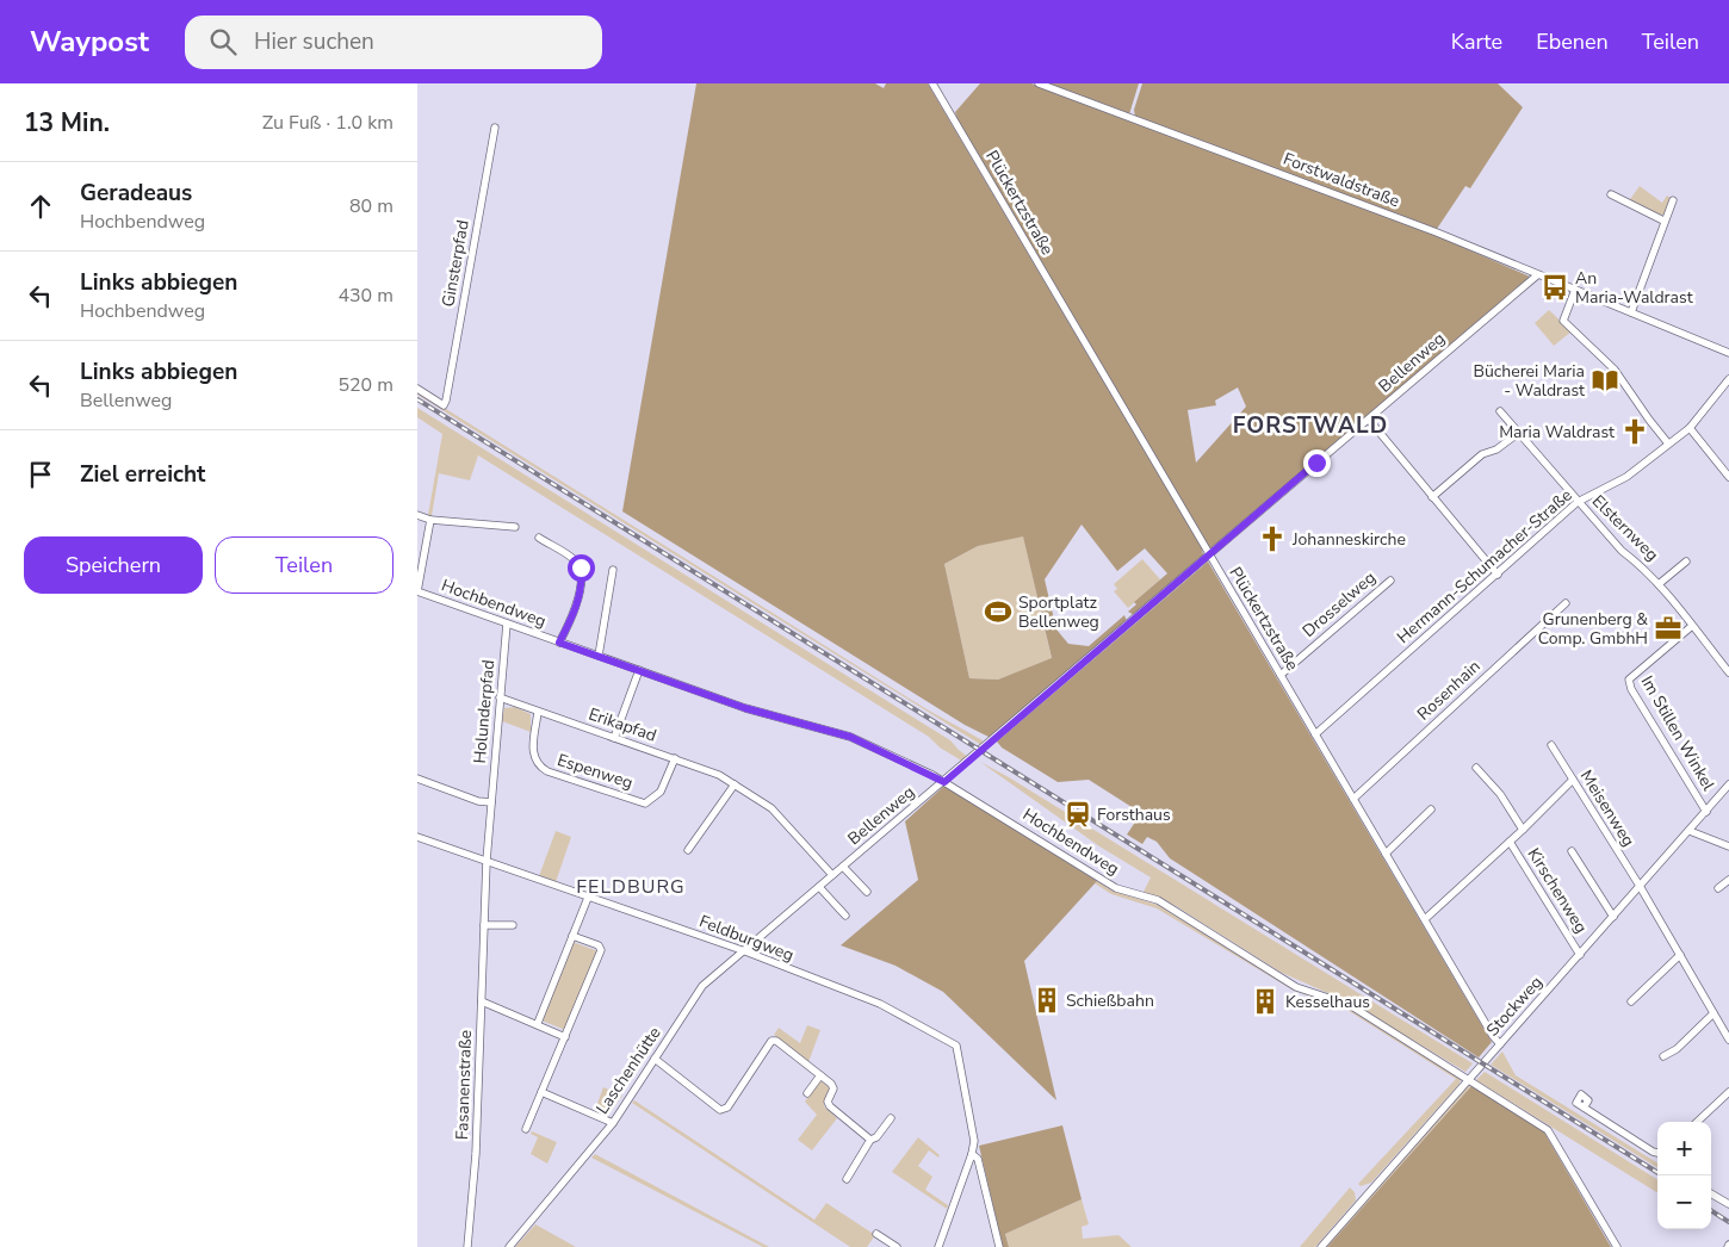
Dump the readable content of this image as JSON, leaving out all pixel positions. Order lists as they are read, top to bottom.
{
  "streets": {
    "street": [
      "Forstwaldstraße",
      "Plückertzstraße",
      "Ginsterpfad",
      "Bellenweg",
      "Elsternweg",
      "Hermann-Schumacher-Straße",
      "Hochbendweg",
      "Drosselweg",
      "Rosenhain",
      "Holunderpfad",
      "Erikapfad",
      "Im Stillen Winkel",
      "Espenweg",
      "Meisenweg",
      "Kirschenweg",
      "Feldburgweg",
      "Stockweg",
      "Laschenhütte",
      "Fasanenstraße"
    ]
  },
  "crossings": [
    ["Forstwaldstraße", "Bellenweg"],
    ["Plückertzstraße", "Bellenweg"],
    ["Plückertzstraße", "Hermann-Schumacher-Straße"],
    ["Plückertzstraße", "Drosselweg"],
    ["Plückertzstraße", "Rosenhain"],
    ["Plückertzstraße", "Stockweg"],
    ["Bellenweg", "Hochbendweg"],
    ["Bellenweg", "Erikapfad"],
    ["Bellenweg", "Laschenhütte"],
    ["Elsternweg", "Hermann-Schumacher-Straße"],
    ["Elsternweg", "Im Stillen Winkel"],
    ["Hochbendweg", "Holunderpfad"],
    ["Hochbendweg", "Stockweg"],
    ["Holunderpfad", "Erikapfad"],
    ["Holunderpfad", "Fasanenstraße"],
    ["Erikapfad", "Espenweg"],
    ["Im Stillen Winkel", "Stockweg"],
    ["Meisenweg", "Stockweg"],
    ["Kirschenweg", "Stockweg"],
    ["Feldburgweg", "Laschenhütte"],
    ["Feldburgweg", "Fasanenstraße"]
  ],
  "districts": ["FORSTWALD", "FELDBURG"],
  "places": {
    "bus stop": ["An Maria-Waldrast"],
    "library": ["Bücherei Maria - Waldrast"],
    "church": ["Maria Waldrast", "Johanneskirche"],
    "sports": ["Sportplatz Bellenweg"],
    "office": ["Grunenberg & Comp. GmbhH"],
    "station": ["Forsthaus"],
    "building": ["Schießbahn", "Kesselhaus"]
  },
  "page": {
    "header": "Waypost",
    "search": "Hier suchen",
    "nav": ["Karte", "Ebenen", "Teilen"],
    "heading": ["13 Min.", "Zu Fuß · 1.0 km"],
    "list": [
      ["Geradeaus", "Hochbendweg", "80 m"],
      ["Links abbiegen", "Hochbendweg", "430 m"],
      ["Links abbiegen", "Bellenweg", "520 m"],
      "Ziel erreicht"
    ],
    "buttons": ["Speichern", "Teilen"],
    "map_buttons": ["+", "−"]
  }
}
